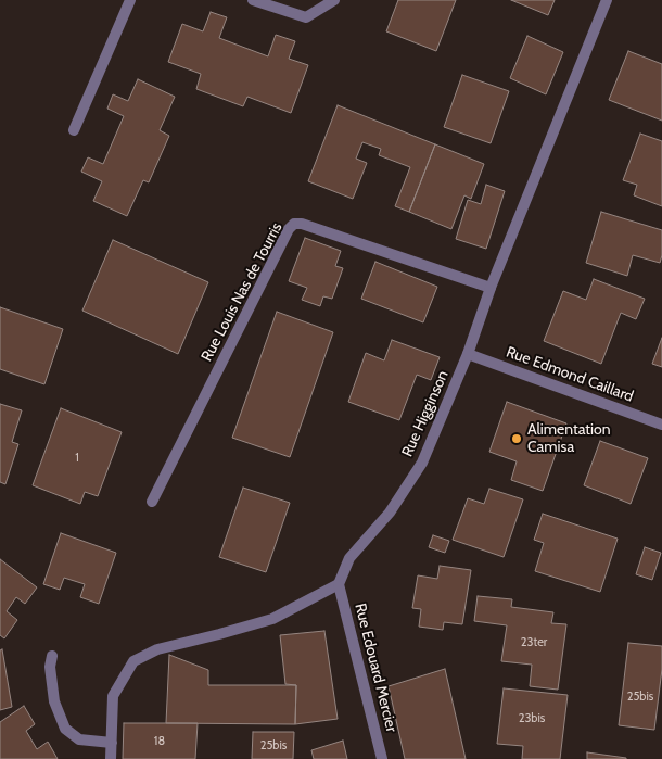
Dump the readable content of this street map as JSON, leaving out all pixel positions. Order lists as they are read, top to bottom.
{
  "streets": {
    "street": [
      "Rue Louis Nas de Tourris",
      "Rue Edmond Caillard",
      "Rue Higginson",
      "Rue Edouard Mercier"
    ]
  },
  "crossings": [
    ["Rue Louis Nas de Tourris", "Rue Higginson"],
    ["Rue Edmond Caillard", "Rue Higginson"],
    ["Rue Higginson", "Rue Edouard Mercier"]
  ],
  "places": ["Alimentation Camisa"],
  "house_numbers": [
    "1",
    "23ter",
    "25bis",
    "23bis",
    "18",
    "25bis"
  ]
}
